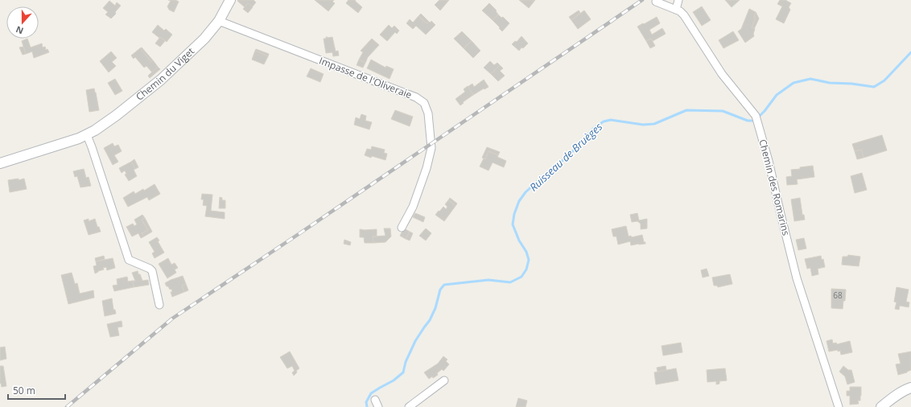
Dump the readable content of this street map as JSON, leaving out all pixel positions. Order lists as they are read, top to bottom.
{
  "streets": {
    "street": ["Chemin du Viget", "Impasse de l'Oliveraie", "Chemin des Romarins"]
  },
  "crossings": [
    ["Chemin du Viget", "Impasse de l'Oliveraie"]
  ],
  "water": ["Ruisseau de Bruèges"],
  "house_numbers": ["68"],
  "scale_bar": "50 m",
  "north": "bottom"
}
